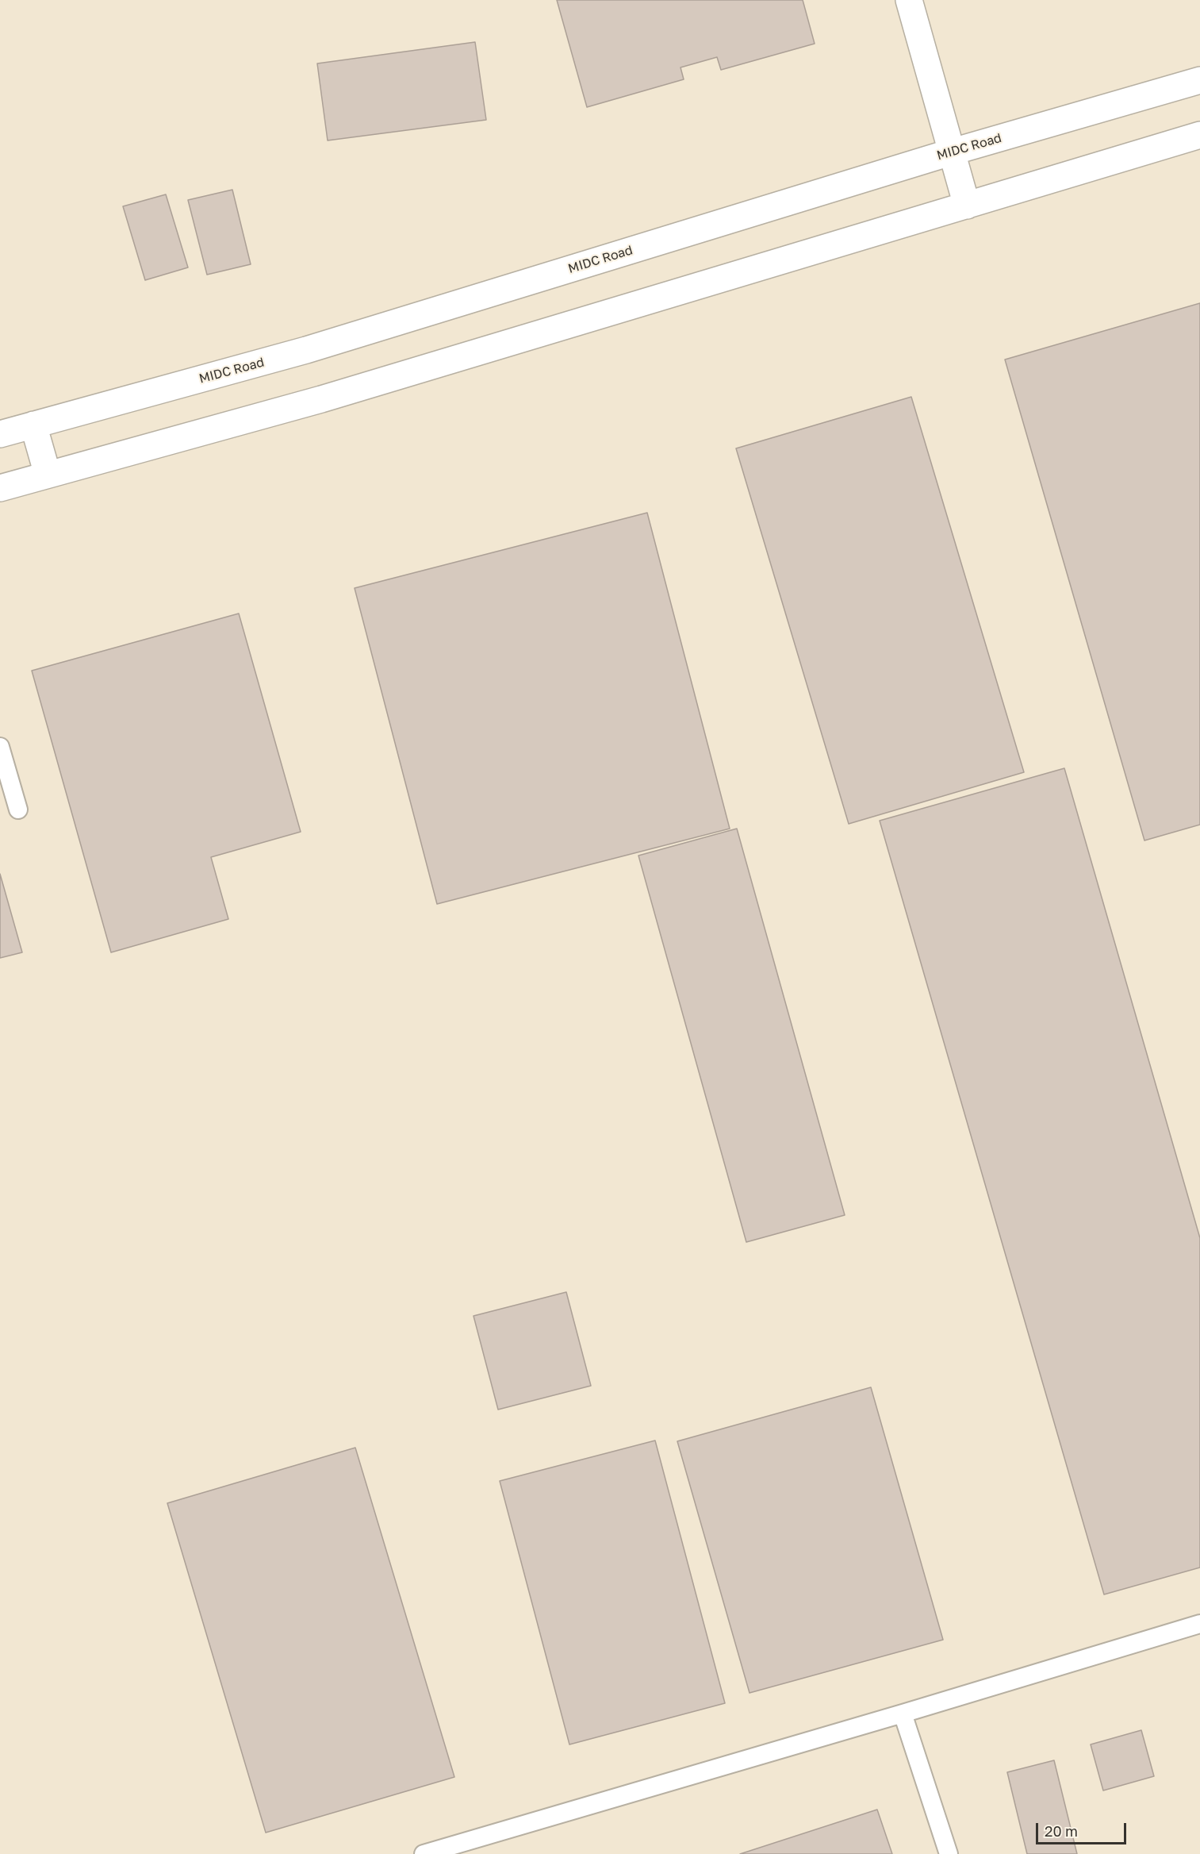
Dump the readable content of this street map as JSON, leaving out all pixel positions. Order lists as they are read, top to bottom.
{
  "streets": {
    "main road": ["MIDC Road"]
  },
  "scale_bar": "20 m"
}
